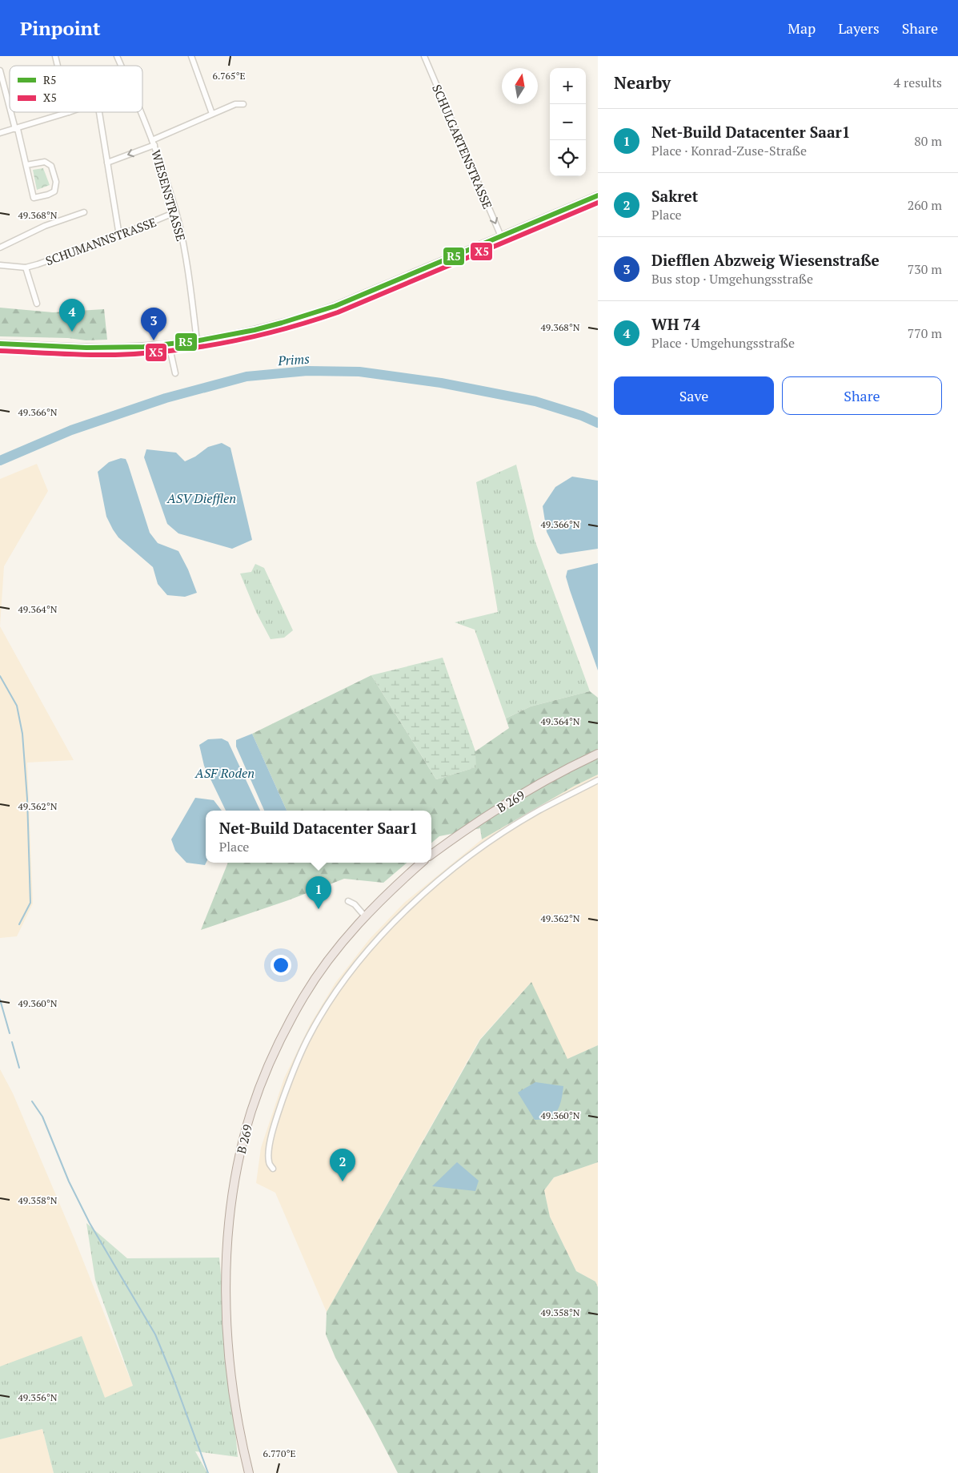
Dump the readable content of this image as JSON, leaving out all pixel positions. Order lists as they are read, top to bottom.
{
  "streets": {
    "main road": ["B 269"],
    "street": ["SCHULGARTENSTRASSE", "WIESENSTRASSE", "SCHUMANNSTRASSE"]
  },
  "crossings": [
    ["WIESENSTRASSE", "SCHUMANNSTRASSE"]
  ],
  "one_way": ["SCHULGARTENSTRASSE"],
  "water": ["Prims", "ASV Diefflen", "ASF Roden"],
  "lines": ["transit line R5", "transit line X5"],
  "legend": ["R5", "X5"],
  "north": "top",
  "page": {
    "header": "Pinpoint",
    "nav": ["Map", "Layers", "Share"],
    "heading": ["Nearby", "4 results"],
    "map_buttons": ["+", "−"],
    "list": [
      {
        "mark": "1",
        "name": "Net-Build Datacenter Saar1",
        "note": "Place · Konrad-Zuse-Straße",
        "value": "80 m"
      },
      {
        "mark": "2",
        "name": "Sakret",
        "note": "Place",
        "value": "260 m"
      },
      {
        "mark": "3",
        "name": "Diefflen Abzweig Wiesenstraße",
        "note": "Bus stop · Umgehungsstraße",
        "value": "730 m"
      },
      {
        "mark": "4",
        "name": "WH 74",
        "note": "Place · Umgehungsstraße",
        "value": "770 m"
      }
    ],
    "pins": [
      "4",
      "3",
      "1",
      "2"
    ],
    "buttons": ["Save", "Share"],
    "popup": ["Net-Build Datacenter Saar1", "Place"]
  },
  "coordinates": [
    "6.765°E",
    "49.368°N",
    "49.366°N",
    "49.364°N",
    "49.362°N",
    "49.360°N",
    "49.358°N",
    "49.356°N",
    "6.770°E"
  ]
}
